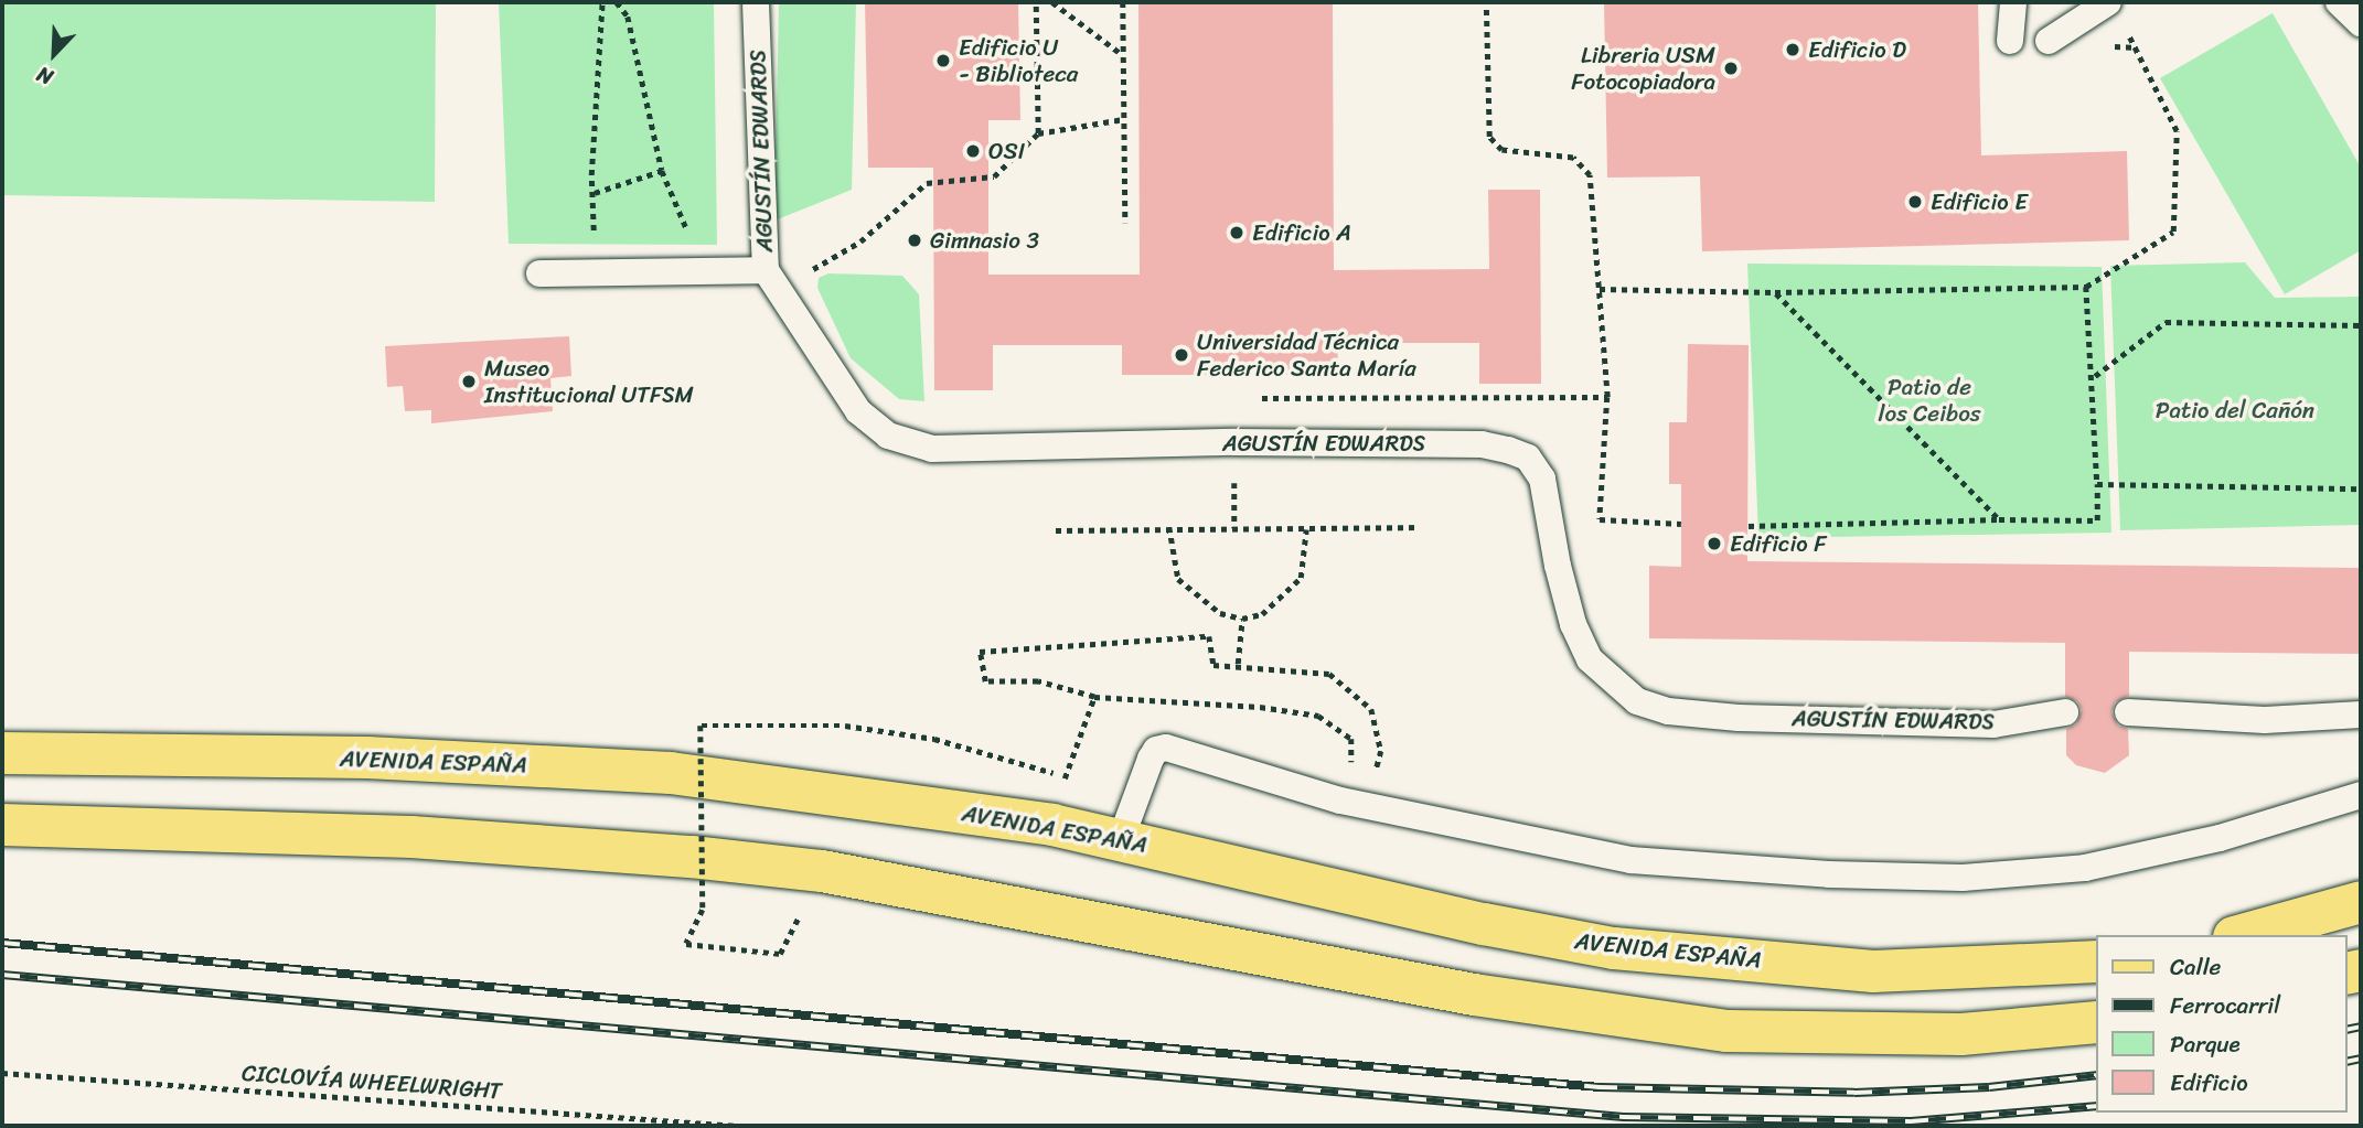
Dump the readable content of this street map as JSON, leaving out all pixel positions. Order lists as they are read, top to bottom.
{
  "streets": {
    "main road": ["AVENIDA ESPAÑA"],
    "lane": ["AGUSTÍN EDWARDS"],
    "path": ["CICLOVÍA WHEELWRIGHT"]
  },
  "parks": ["Patio de los Ceibos", "Patio del Cañón"],
  "places": [
    "Edificio D",
    "Edificio U - Biblioteca",
    "Libreria USM Fotocopiadora",
    "OSI",
    "Edificio E",
    "Edificio A",
    "Gimnasio 3",
    "Universidad Técnica Federico Santa María",
    "Museo Institucional UTFSM",
    "Edificio F"
  ],
  "legend": [
    "Calle",
    "Ferrocarril",
    "Parque",
    "Edificio"
  ],
  "north": "bottom left"
}
